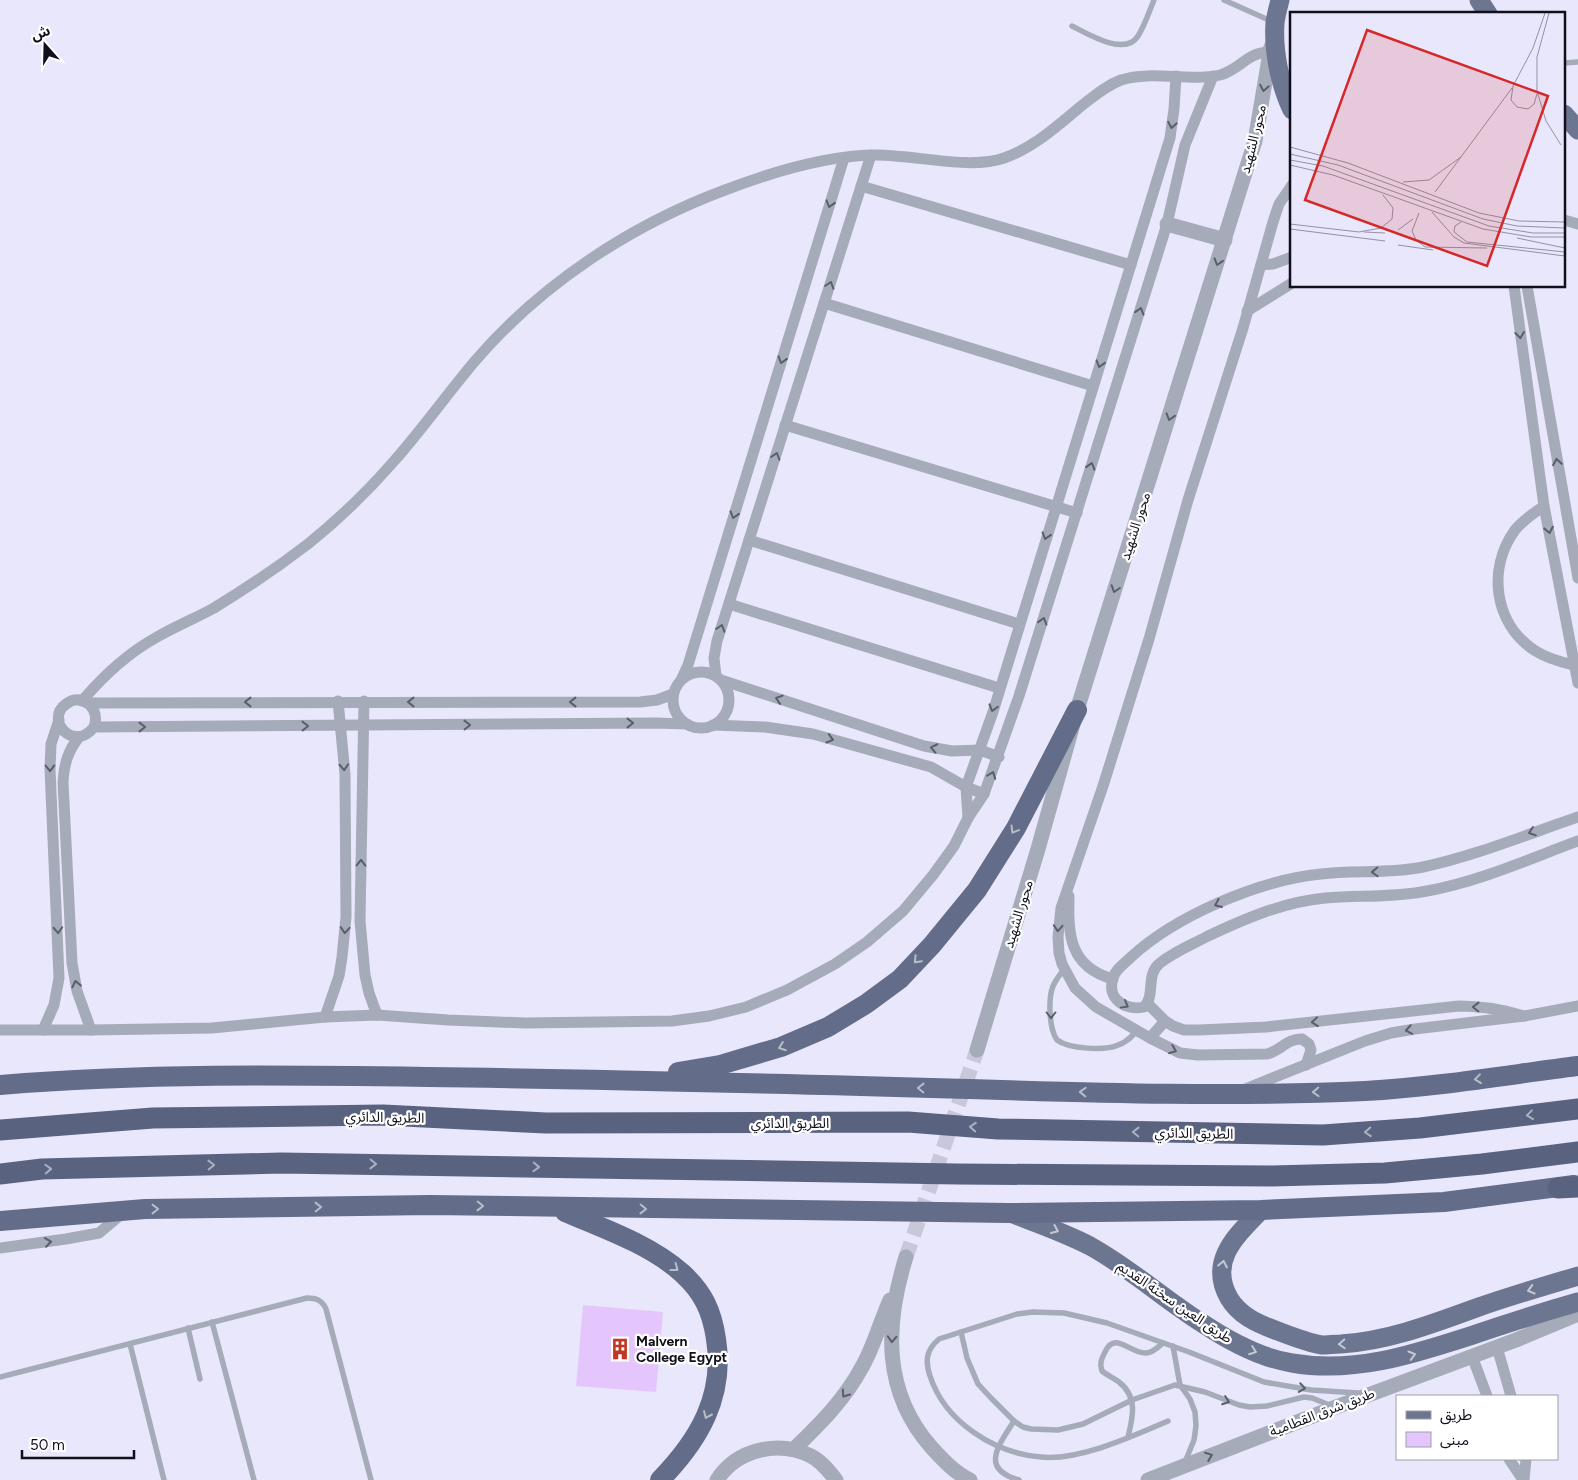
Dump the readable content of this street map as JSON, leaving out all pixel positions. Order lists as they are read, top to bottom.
{
  "streets": {
    "highway": ["الطريق الدائري"],
    "main road": ["طريق العين سخنة القديم"],
    "street": ["محور الشهيد", "طريق شرق القطامية"]
  },
  "one_way": ["طريق شرق القطامية"],
  "places": {
    "building": ["Malvern College Egypt"]
  },
  "legend": ["طريق", "مبنى"],
  "scale_bar": "50 m",
  "north": "top"
}
